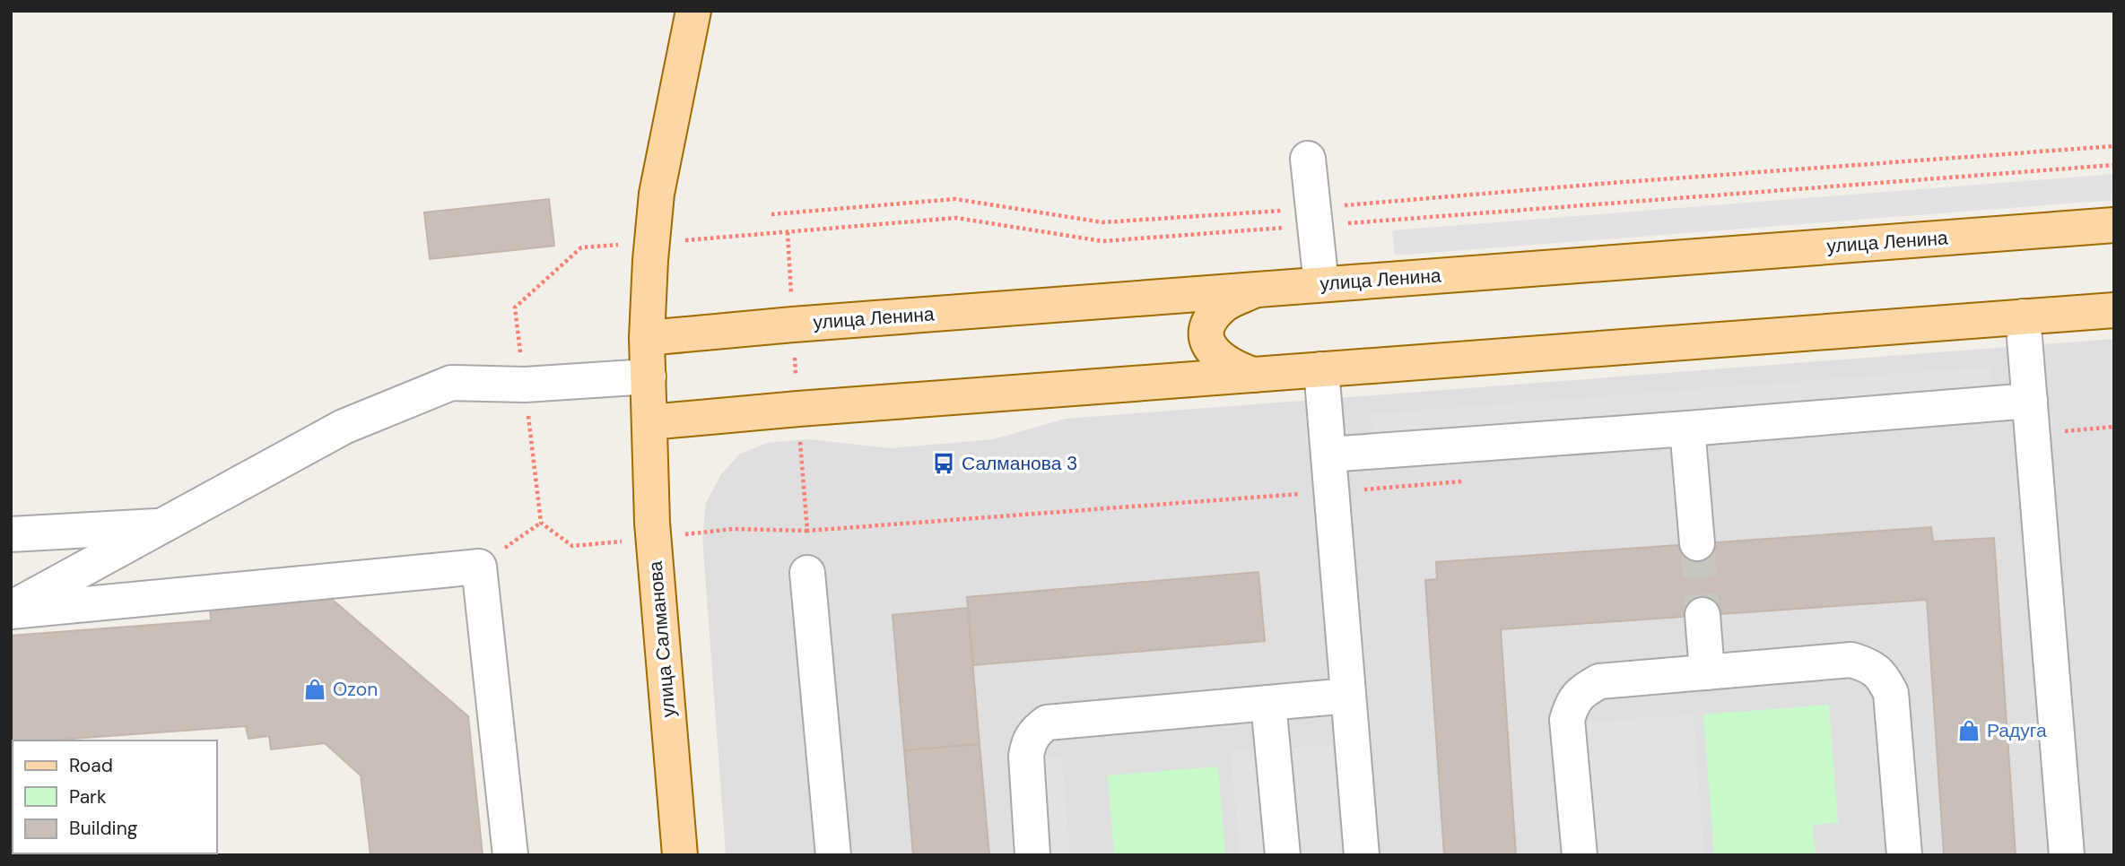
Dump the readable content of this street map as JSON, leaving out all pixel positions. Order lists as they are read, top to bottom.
{
  "streets": {
    "main road": ["улица Ленина", "улица Салманова"]
  },
  "crossings": [
    ["улица Ленина", "улица Салманова"]
  ],
  "places": {
    "bus stop": ["Салманова 3"],
    "shop": ["Ozon", "Радуга"]
  },
  "legend": ["Road", "Park", "Building"]
}
